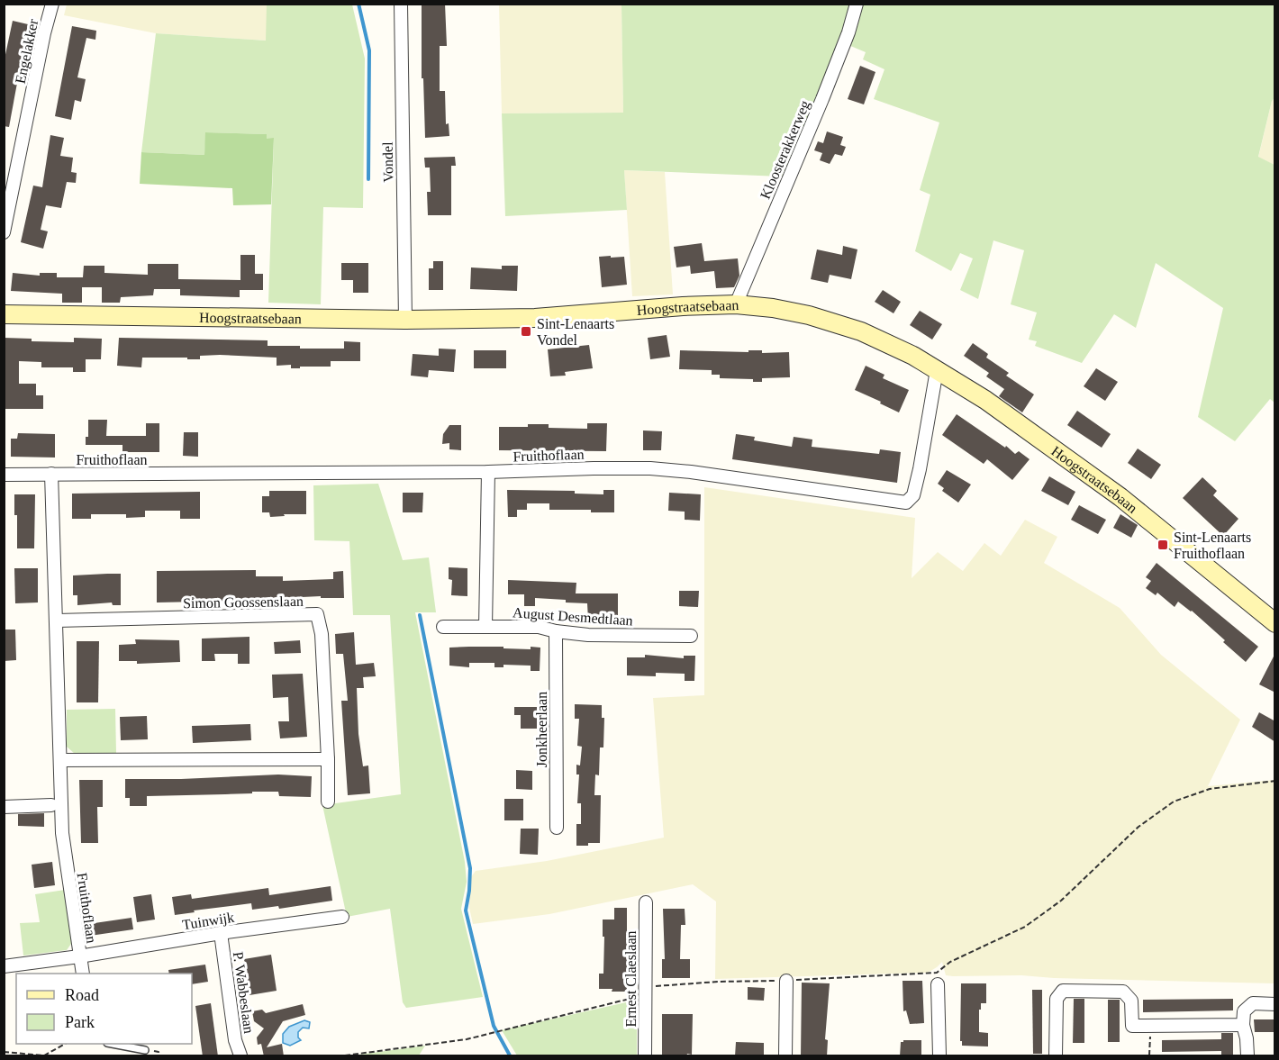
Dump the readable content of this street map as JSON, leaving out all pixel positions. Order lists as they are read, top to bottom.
{
  "streets": {
    "main road": ["Hoogstraatsebaan"],
    "street": [
      "Engelakker",
      "Kloosterakkerweg",
      "Vondel",
      "Fruithoflaan",
      "Simon Goossenslaan",
      "August Desmedtlaan",
      "Jonkheerlaan",
      "Tuinwijk",
      "Ernest Claeslaan",
      "P. Wabbeslaan"
    ]
  },
  "crossings": [
    ["Kloosterakkerweg", "Hoogstraatsebaan"],
    ["Vondel", "Hoogstraatsebaan"],
    ["Hoogstraatsebaan", "Fruithoflaan"],
    ["Fruithoflaan", "Simon Goossenslaan"],
    ["Fruithoflaan", "Tuinwijk"],
    ["August Desmedtlaan", "Jonkheerlaan"],
    ["Tuinwijk", "P. Wabbeslaan"]
  ],
  "places": {
    "transit": ["Sint-Lenaarts Vondel", "Sint-Lenaarts Fruithoflaan"]
  },
  "legend": ["Road", "Park"]
}
